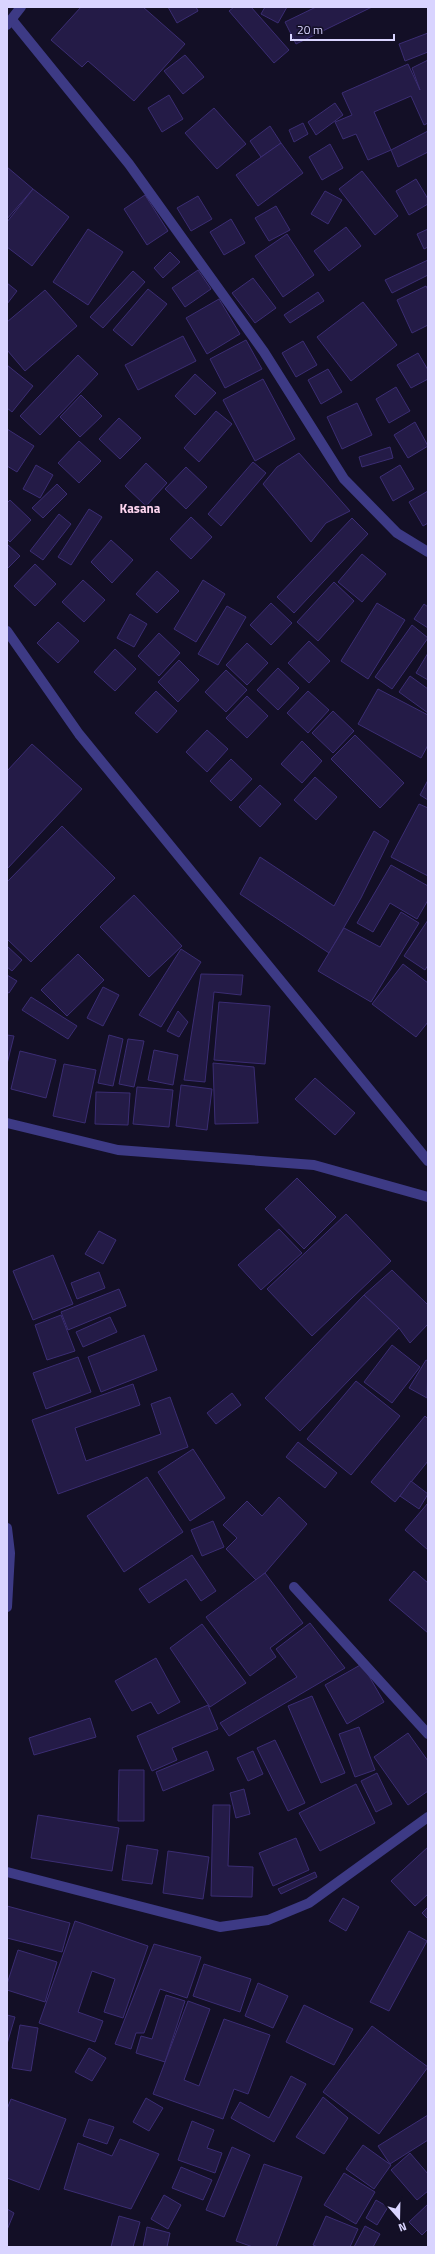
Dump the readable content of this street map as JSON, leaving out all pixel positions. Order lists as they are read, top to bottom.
{
  "districts": ["Kasana"],
  "scale_bar": "20 m",
  "north": "bottom"
}
